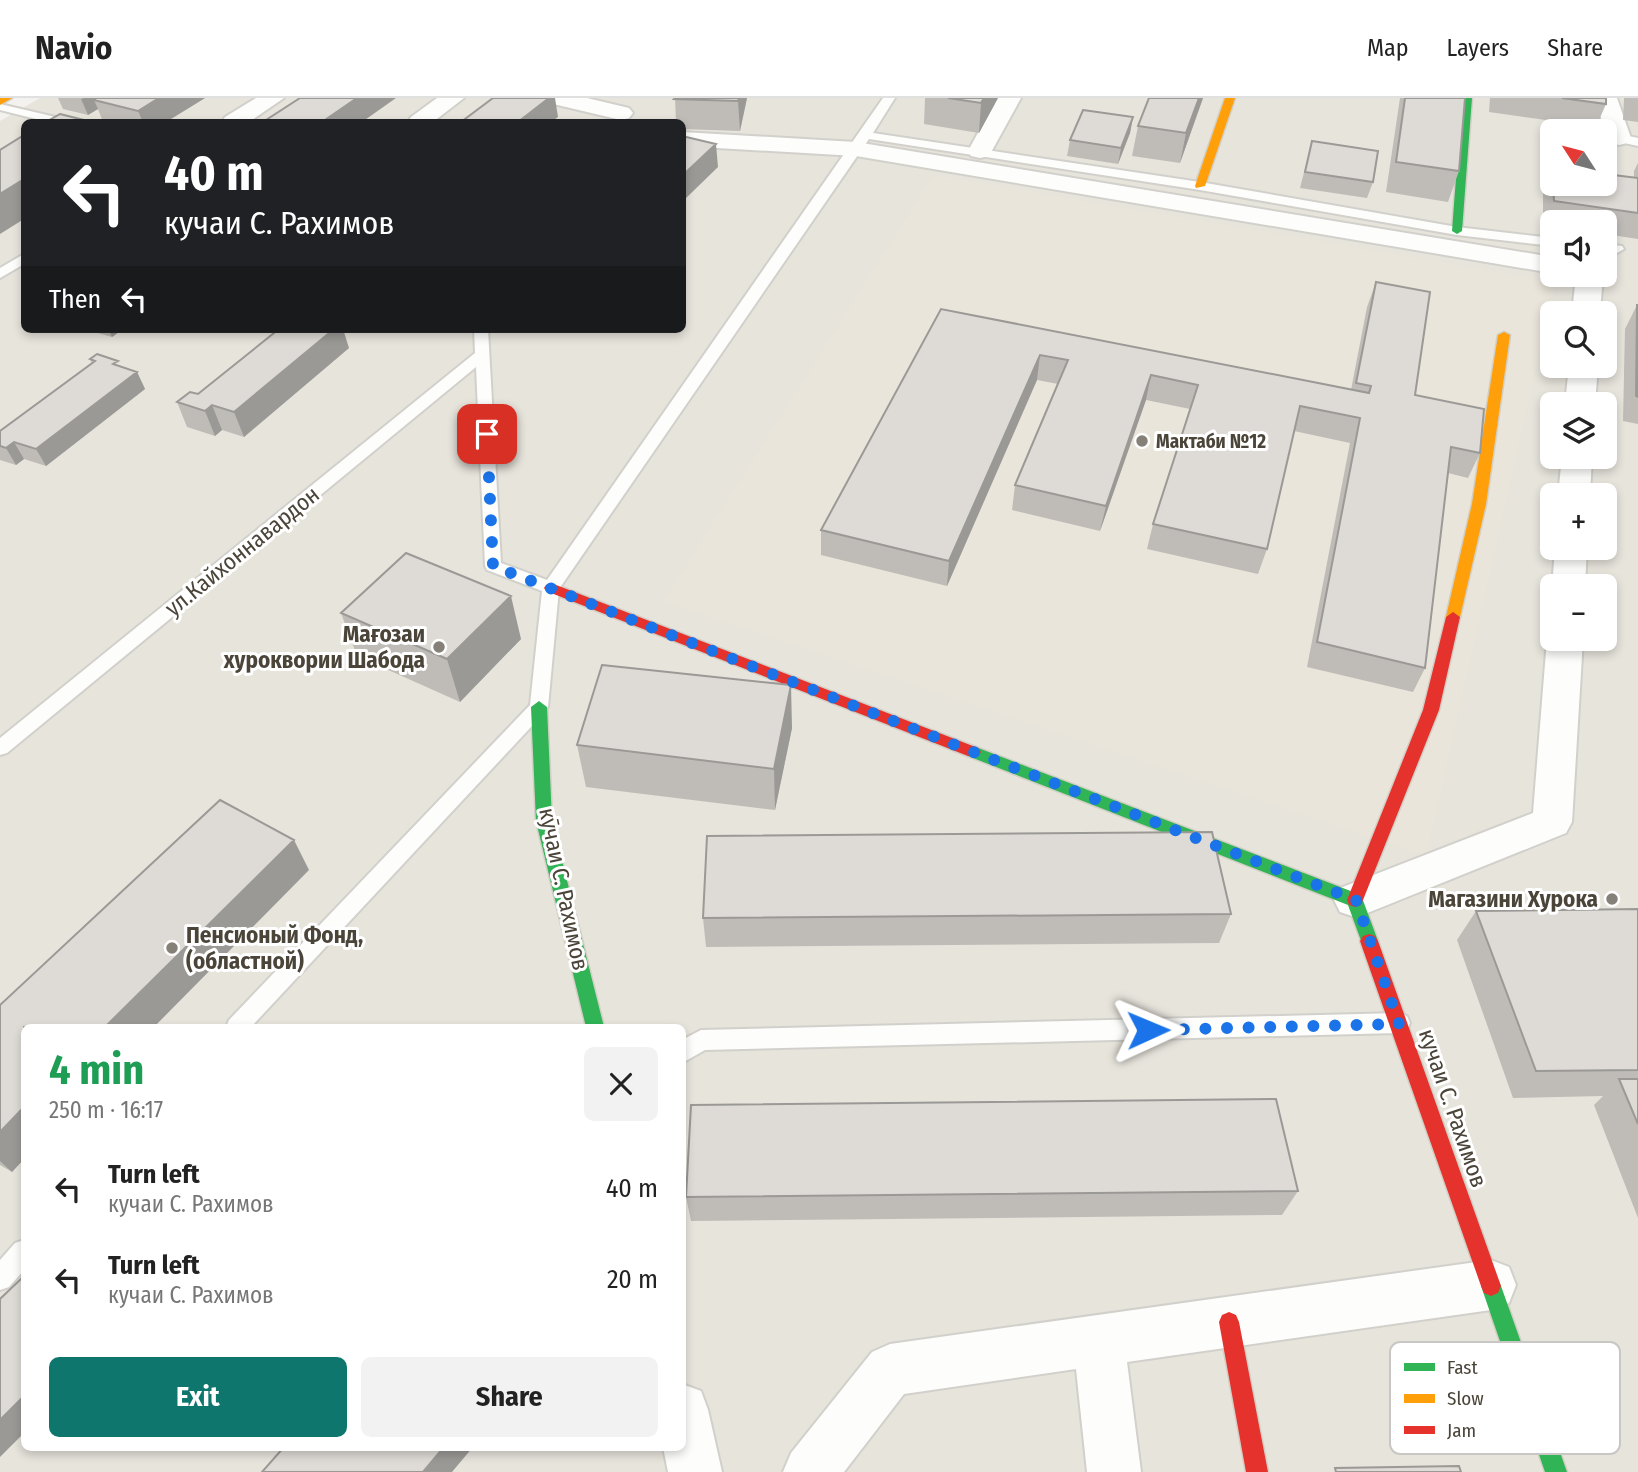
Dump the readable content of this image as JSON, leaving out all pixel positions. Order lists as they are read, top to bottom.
{
  "streets": {
    "street": ["кӯчаи С. Рахимов", "кучаи С. Рахимов"],
    "lane": ["ул.Кайхоннавардон"]
  },
  "places": [
    "Мактаби №12",
    "Мағозаи хуроквории Шабода",
    "Магазини Хурока",
    "Пенсионый Фонд, (областной)"
  ],
  "legend": ["Fast", "Slow", "Jam"],
  "north": "top left",
  "page": {
    "header": "Navio",
    "nav": ["Map", "Layers", "Share"],
    "map_buttons": ["+", "−"],
    "turn": ["40 m", "кучаи С. Рахимов"],
    "then": "Then",
    "heading": ["4 min", "250 m · 16:17"],
    "list": [
      {
        "name": "Turn left",
        "note": "кучаи С. Рахимов",
        "value": "40 m"
      },
      {
        "name": "Turn left",
        "note": "кучаи С. Рахимов",
        "value": "20 m"
      }
    ],
    "buttons": ["Exit", "Share"]
  }
}
